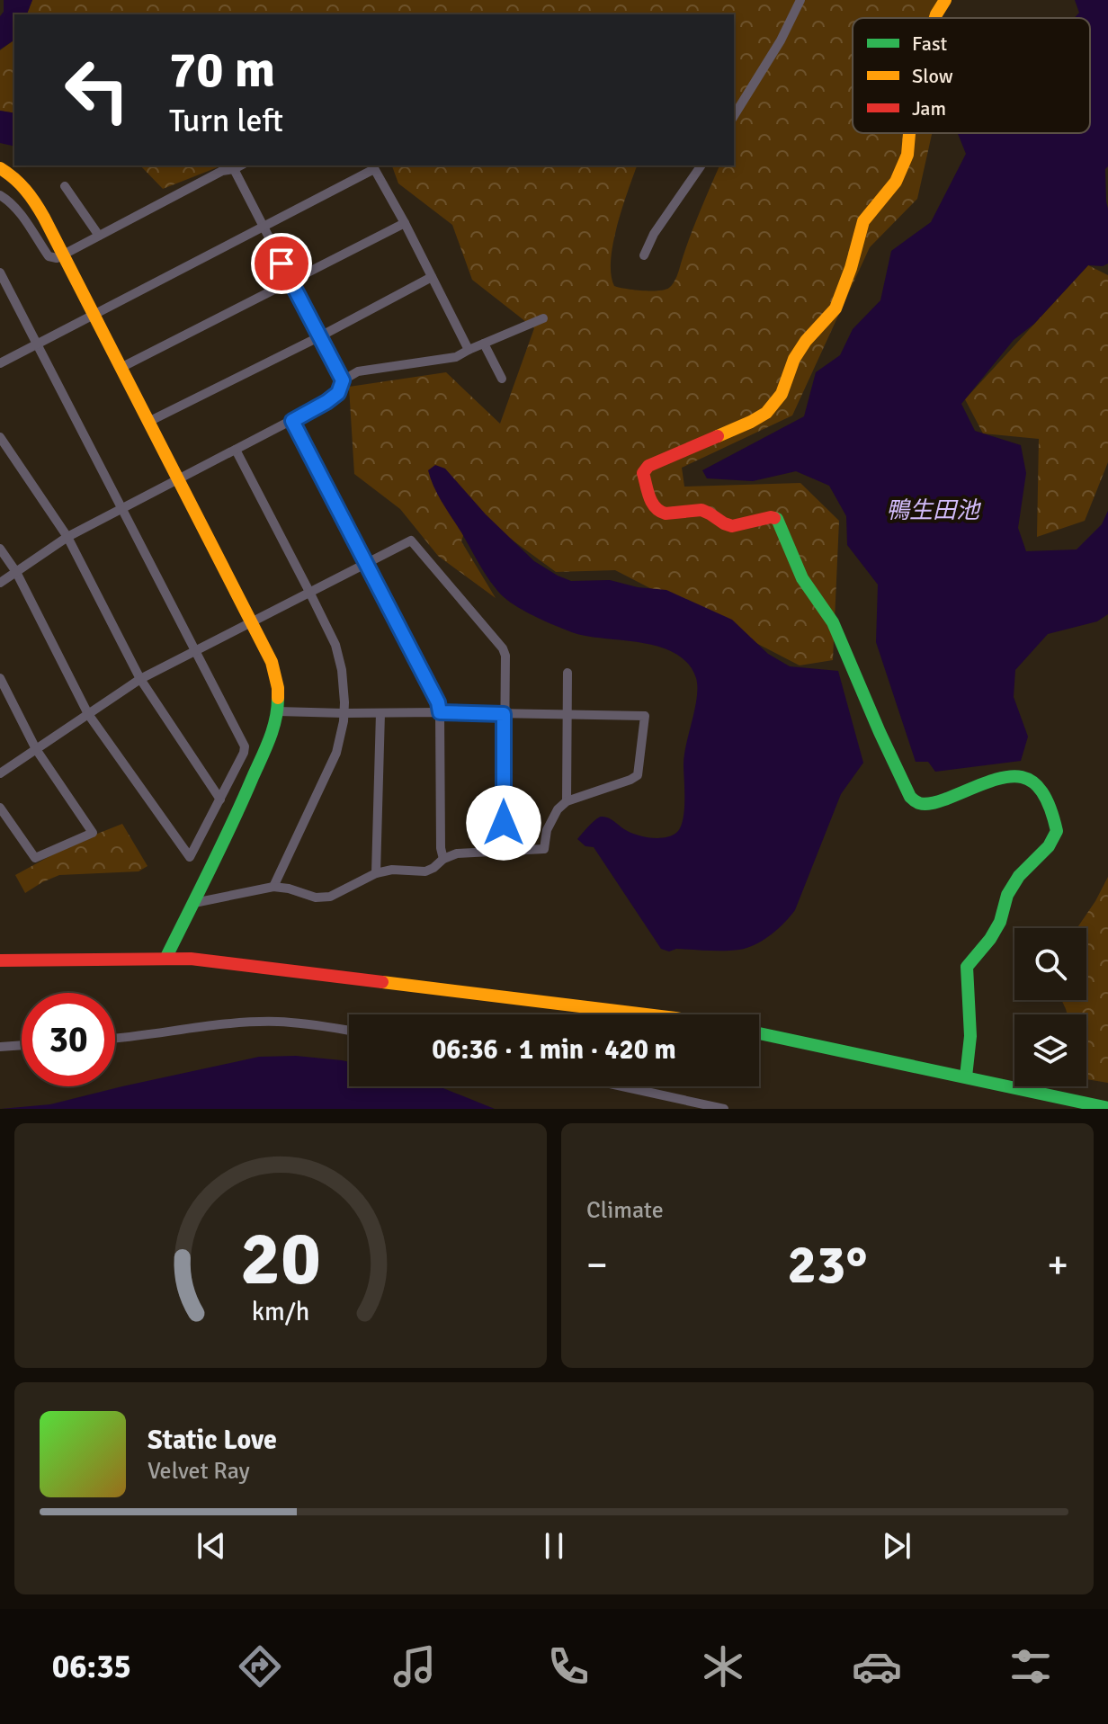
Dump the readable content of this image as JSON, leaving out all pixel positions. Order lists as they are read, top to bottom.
{
  "water": ["鴨生田池"],
  "legend": ["Fast", "Slow", "Jam"],
  "page": {
    "turn": ["70 m", "Turn left"],
    "limit": "30",
    "trip": "06:36 · 1 min · 420 m",
    "tile": "Climate",
    "heat": ["−", "23°", "+"],
    "song": ["Static Love", "Velvet Ray"],
    "tabs": "06:35",
    "gauge": ["20", "km/h"]
  }
}
